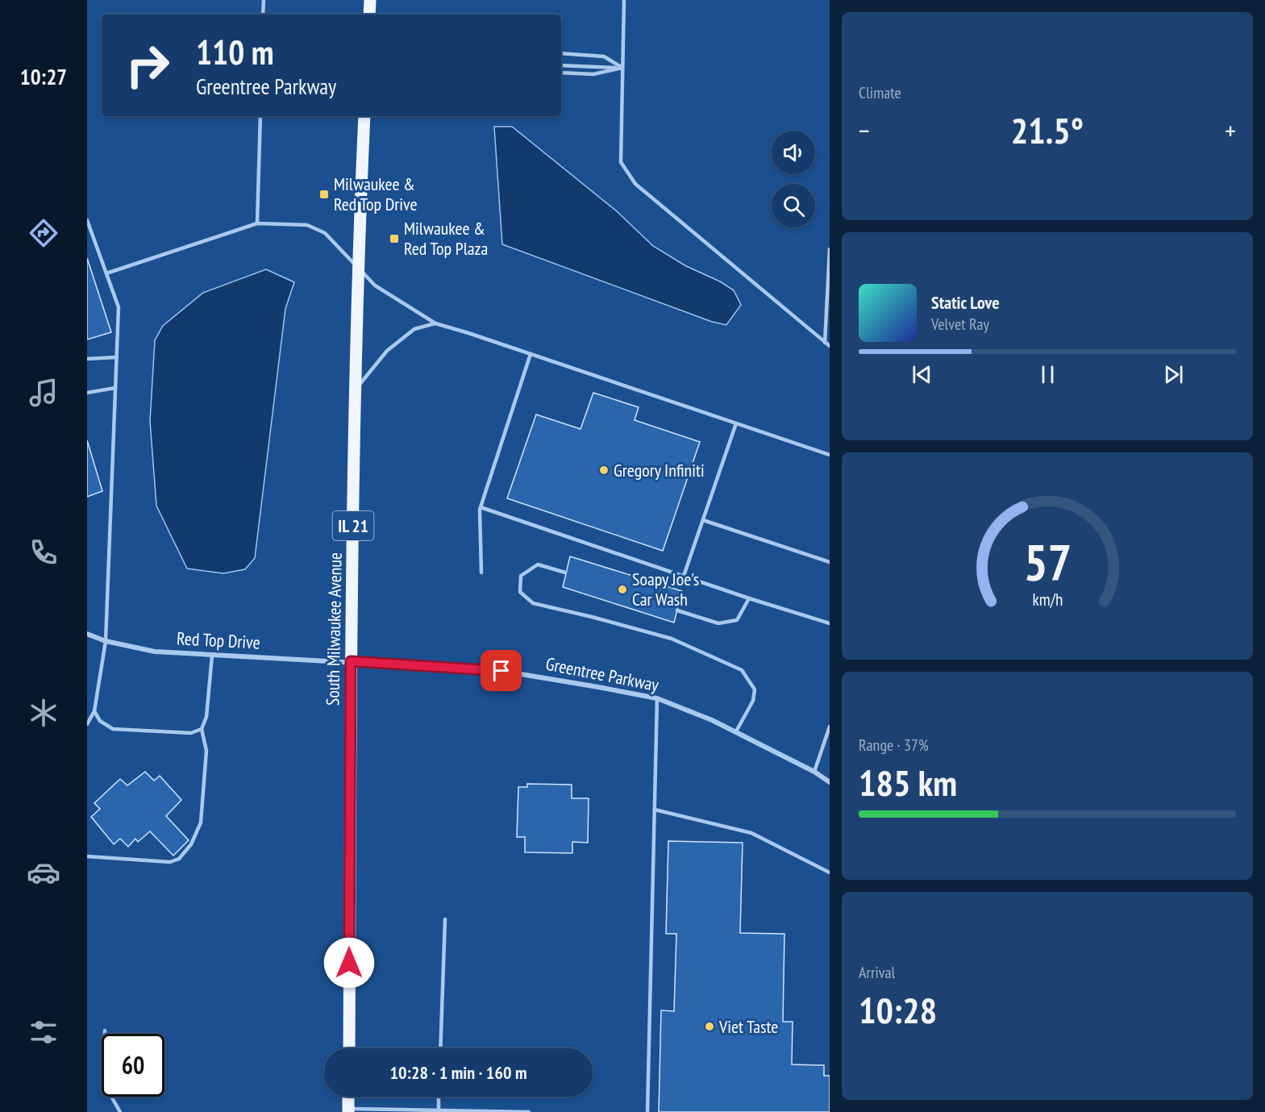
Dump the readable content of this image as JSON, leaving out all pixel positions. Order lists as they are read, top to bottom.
{
  "streets": {
    "main road": ["IL 21", "South Milwaukee Avenue"],
    "street": ["Red Top Drive", "Greentree Parkway"]
  },
  "crossings": [
    ["South Milwaukee Avenue", "Red Top Drive"],
    ["South Milwaukee Avenue", "Greentree Parkway"],
    ["Red Top Drive", "Greentree Parkway"]
  ],
  "places": {
    "transit": ["Milwaukee & Red Top Drive", "Milwaukee & Red Top Plaza"],
    "other": ["Gregory Infiniti", "Soapy Joe's Car Wash", "Viet Taste"]
  },
  "page": {
    "tabs": "10:27",
    "tile": [
      "Climate",
      ["Range · 37%", "185 km"],
      ["Arrival", "10:28"]
    ],
    "turn": ["110 m", "Greentree Parkway"],
    "heat": ["−", "21.5°", "+"],
    "song": ["Static Love", "Velvet Ray"],
    "limit": "60",
    "trip": "10:28 · 1 min · 160 m",
    "gauge": ["57", "km/h"]
  }
}
